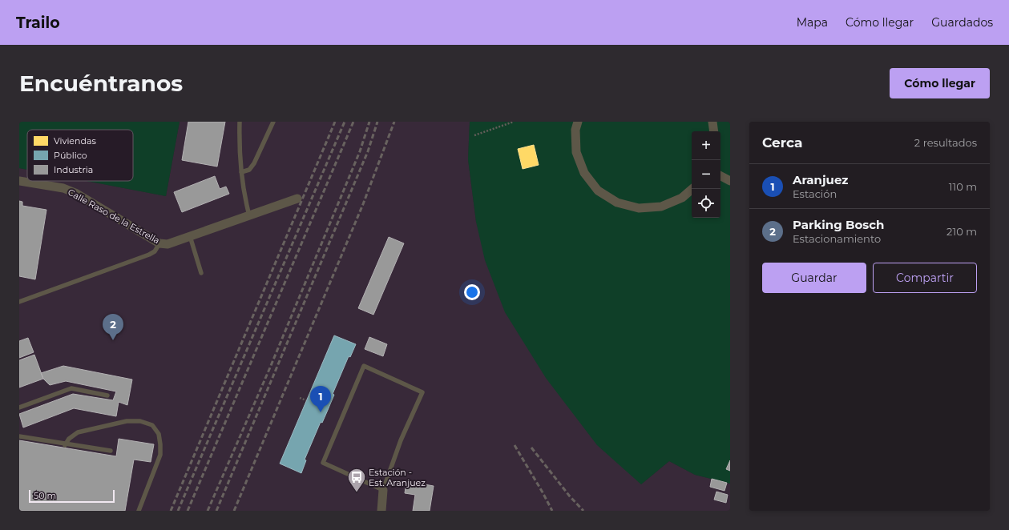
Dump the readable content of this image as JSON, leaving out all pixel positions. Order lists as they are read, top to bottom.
{
  "streets": {
    "street": ["Calle Raso de la Estrella"]
  },
  "places": {
    "bus stop": ["Estación - Est. Aranjuez"]
  },
  "legend": ["Viviendas", "Público", "Industria"],
  "scale_bar": "50 m",
  "page": {
    "header": "Trailo",
    "nav": ["Mapa", "Cómo llegar", "Guardados"],
    "buttons": [
      "Cómo llegar",
      ["Guardar", "Compartir"]
    ],
    "title": "Encuéntranos",
    "heading": ["Cerca", "2 resultados"],
    "map_buttons": ["+", "−"],
    "list": [
      {
        "mark": "1",
        "name": "Aranjuez",
        "note": "Estación",
        "value": "110 m"
      },
      {
        "mark": "2",
        "name": "Parking Bosch",
        "note": "Estacionamiento",
        "value": "210 m"
      }
    ],
    "pins": ["2", "1"],
    "scale": "50 m"
  }
}
